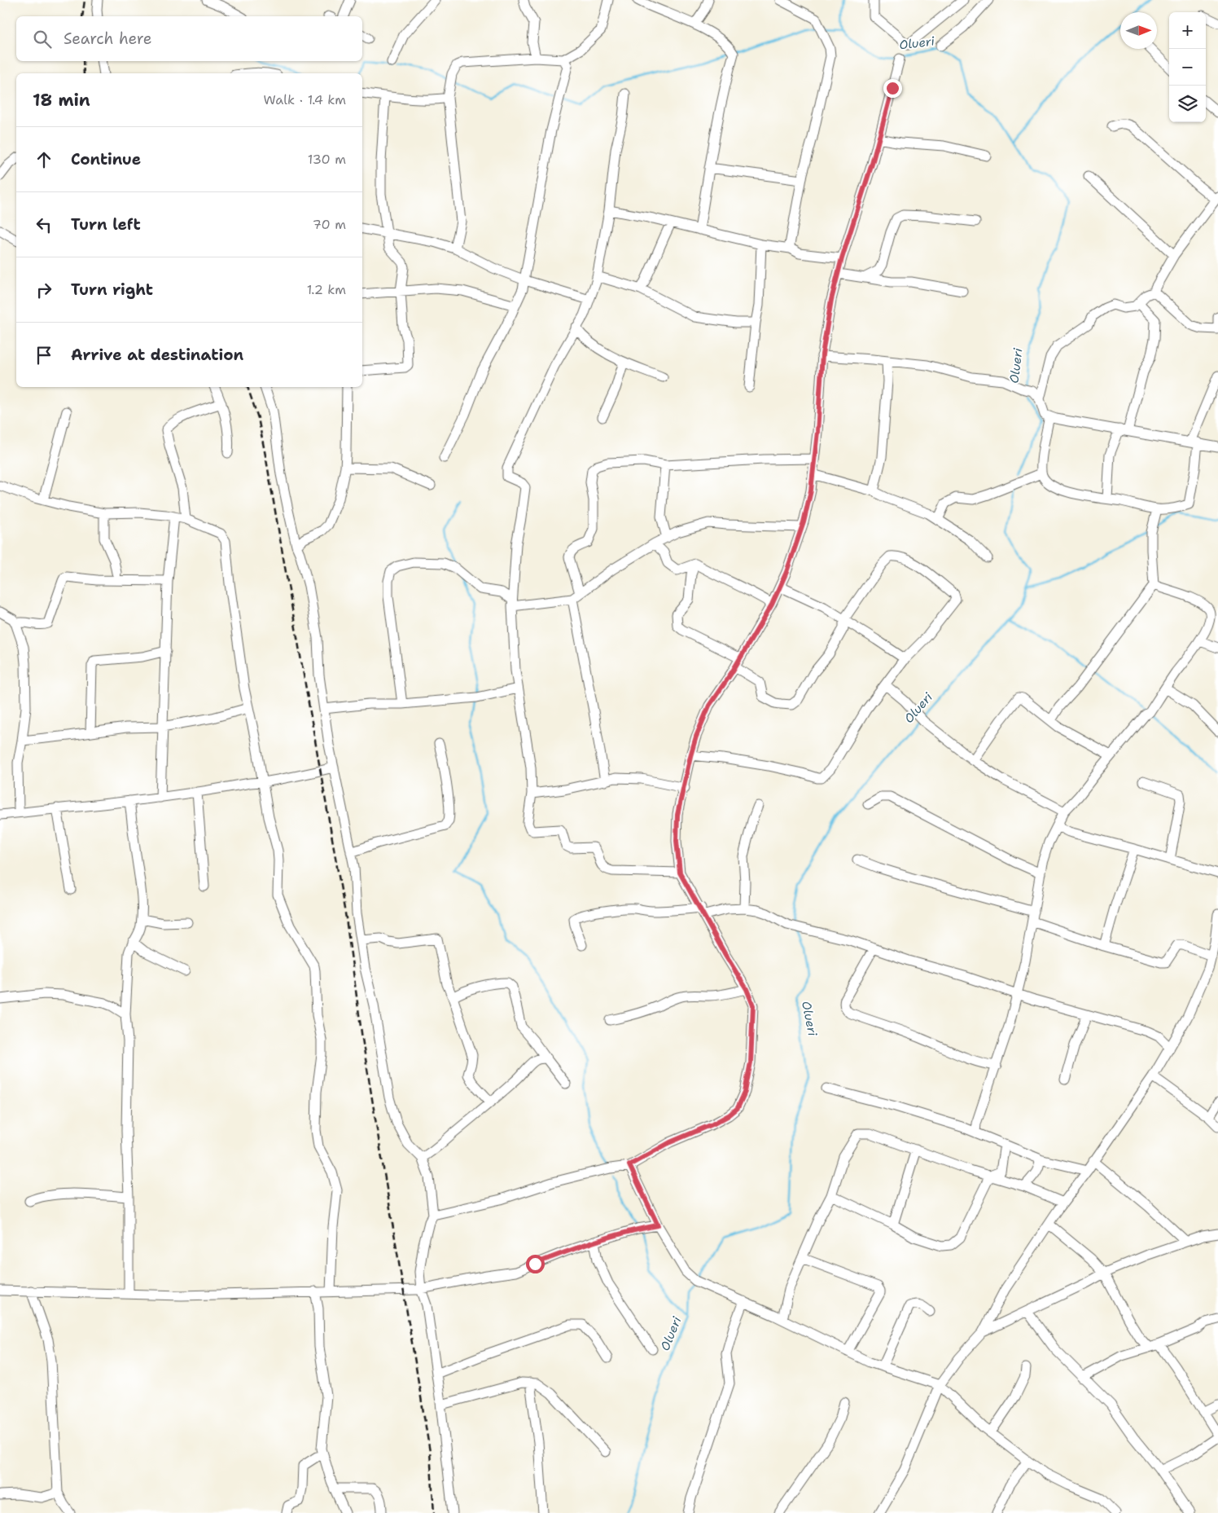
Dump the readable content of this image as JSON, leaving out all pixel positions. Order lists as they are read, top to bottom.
{
  "water": ["Olueri"],
  "north": "right",
  "page": {
    "map_buttons": ["+", "−"],
    "search": "Search here",
    "heading": ["18 min", "Walk · 1.4 km"],
    "list": [
      ["Continue", "130 m"],
      ["Turn left", "70 m"],
      ["Turn right", "1.2 km"],
      "Arrive at destination"
    ]
  }
}
